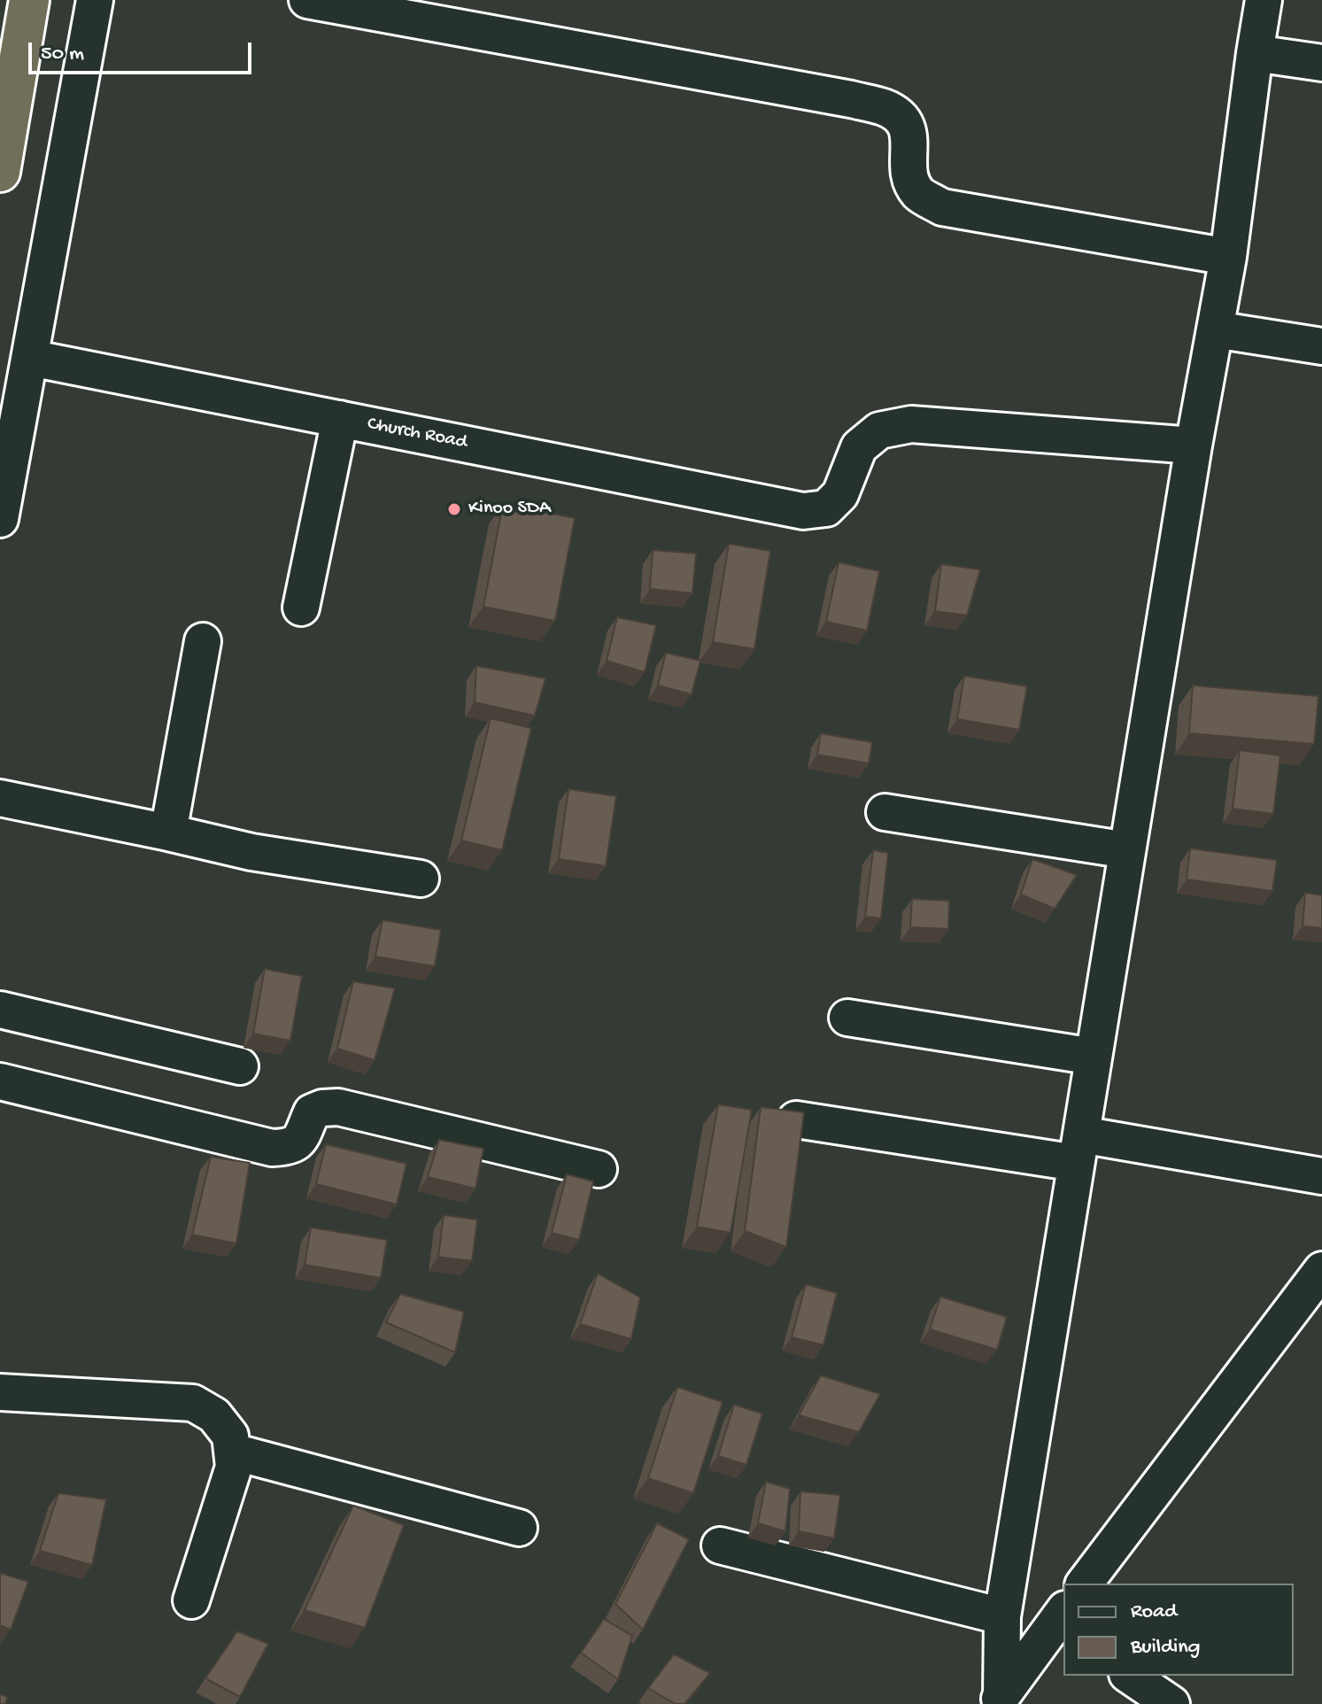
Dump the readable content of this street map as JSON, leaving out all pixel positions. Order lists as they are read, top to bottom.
{
  "streets": {
    "street": ["Church Road"]
  },
  "places": ["Kinoo SDA"],
  "legend": ["Road", "Building"],
  "scale_bar": "50 m"
}
